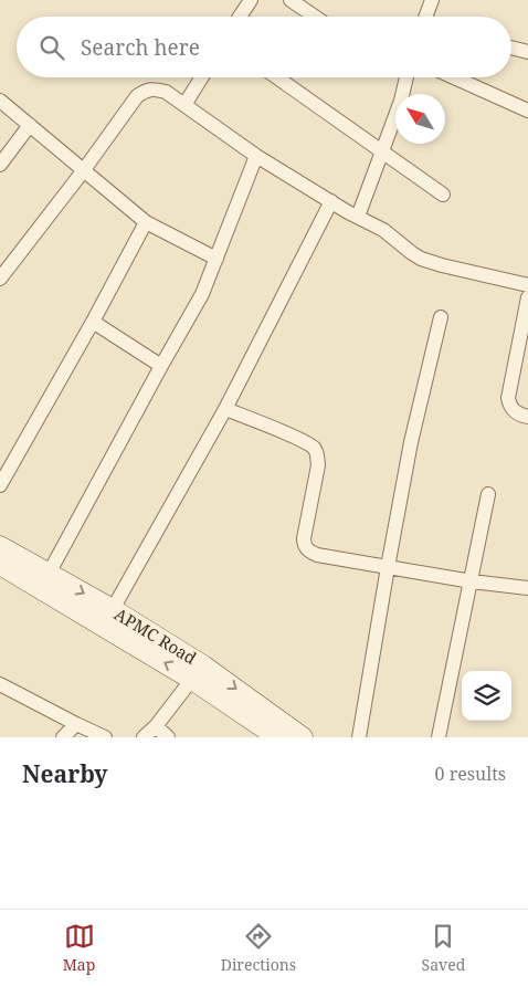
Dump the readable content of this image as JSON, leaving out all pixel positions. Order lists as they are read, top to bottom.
{
  "streets": {
    "street": ["APMC Road"]
  },
  "north": "top left",
  "page": {
    "search": "Search here",
    "heading": ["Nearby", "0 results"],
    "nav": ["Map", "Directions", "Saved"]
  }
}
